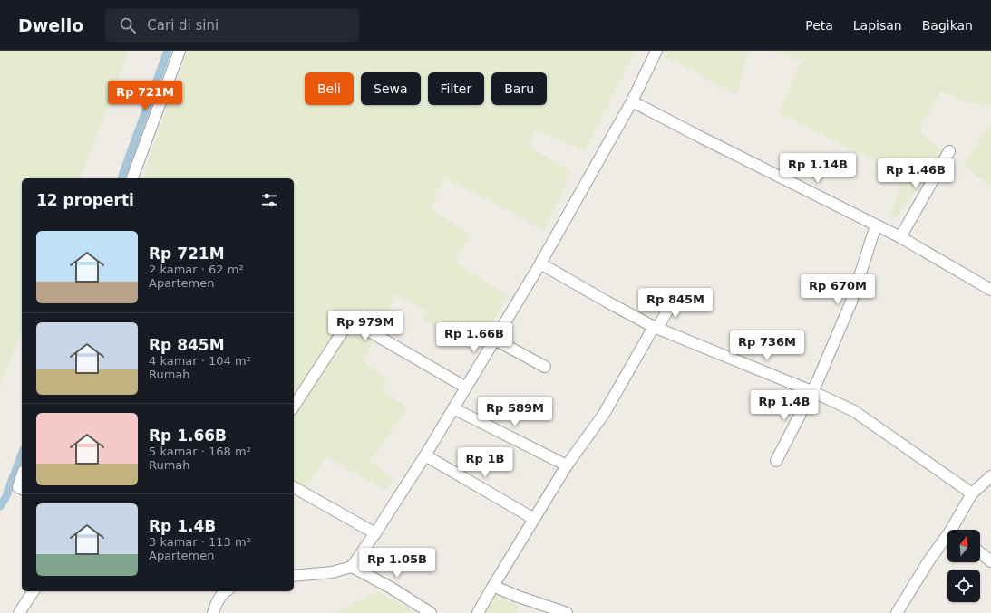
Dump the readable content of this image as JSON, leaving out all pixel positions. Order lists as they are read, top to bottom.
{
  "north": "top",
  "page": {
    "header": "Dwello",
    "search": "Cari di sini",
    "nav": ["Peta", "Lapisan", "Bagikan"],
    "chip": [
      "Beli",
      "Sewa",
      "Filter",
      "Baru"
    ],
    "price": [
      "Rp 721M",
      "Rp 1.14B",
      "Rp 1.46B",
      "Rp 670M",
      "Rp 845M",
      "Rp 979M",
      "Rp 1.66B",
      "Rp 736M",
      "Rp 1.4B",
      "Rp 589M",
      "Rp 1B",
      "Rp 1.05B"
    ],
    "heading": "12 properti",
    "list": [
      {
        "name": "Rp 721M",
        "note": "2 kamar · 62 m² · Apartemen"
      },
      {
        "name": "Rp 845M",
        "note": "4 kamar · 104 m² · Rumah"
      },
      {
        "name": "Rp 1.66B",
        "note": "5 kamar · 168 m² · Rumah"
      },
      {
        "name": "Rp 1.4B",
        "note": "3 kamar · 113 m² · Apartemen"
      }
    ]
  }
}
